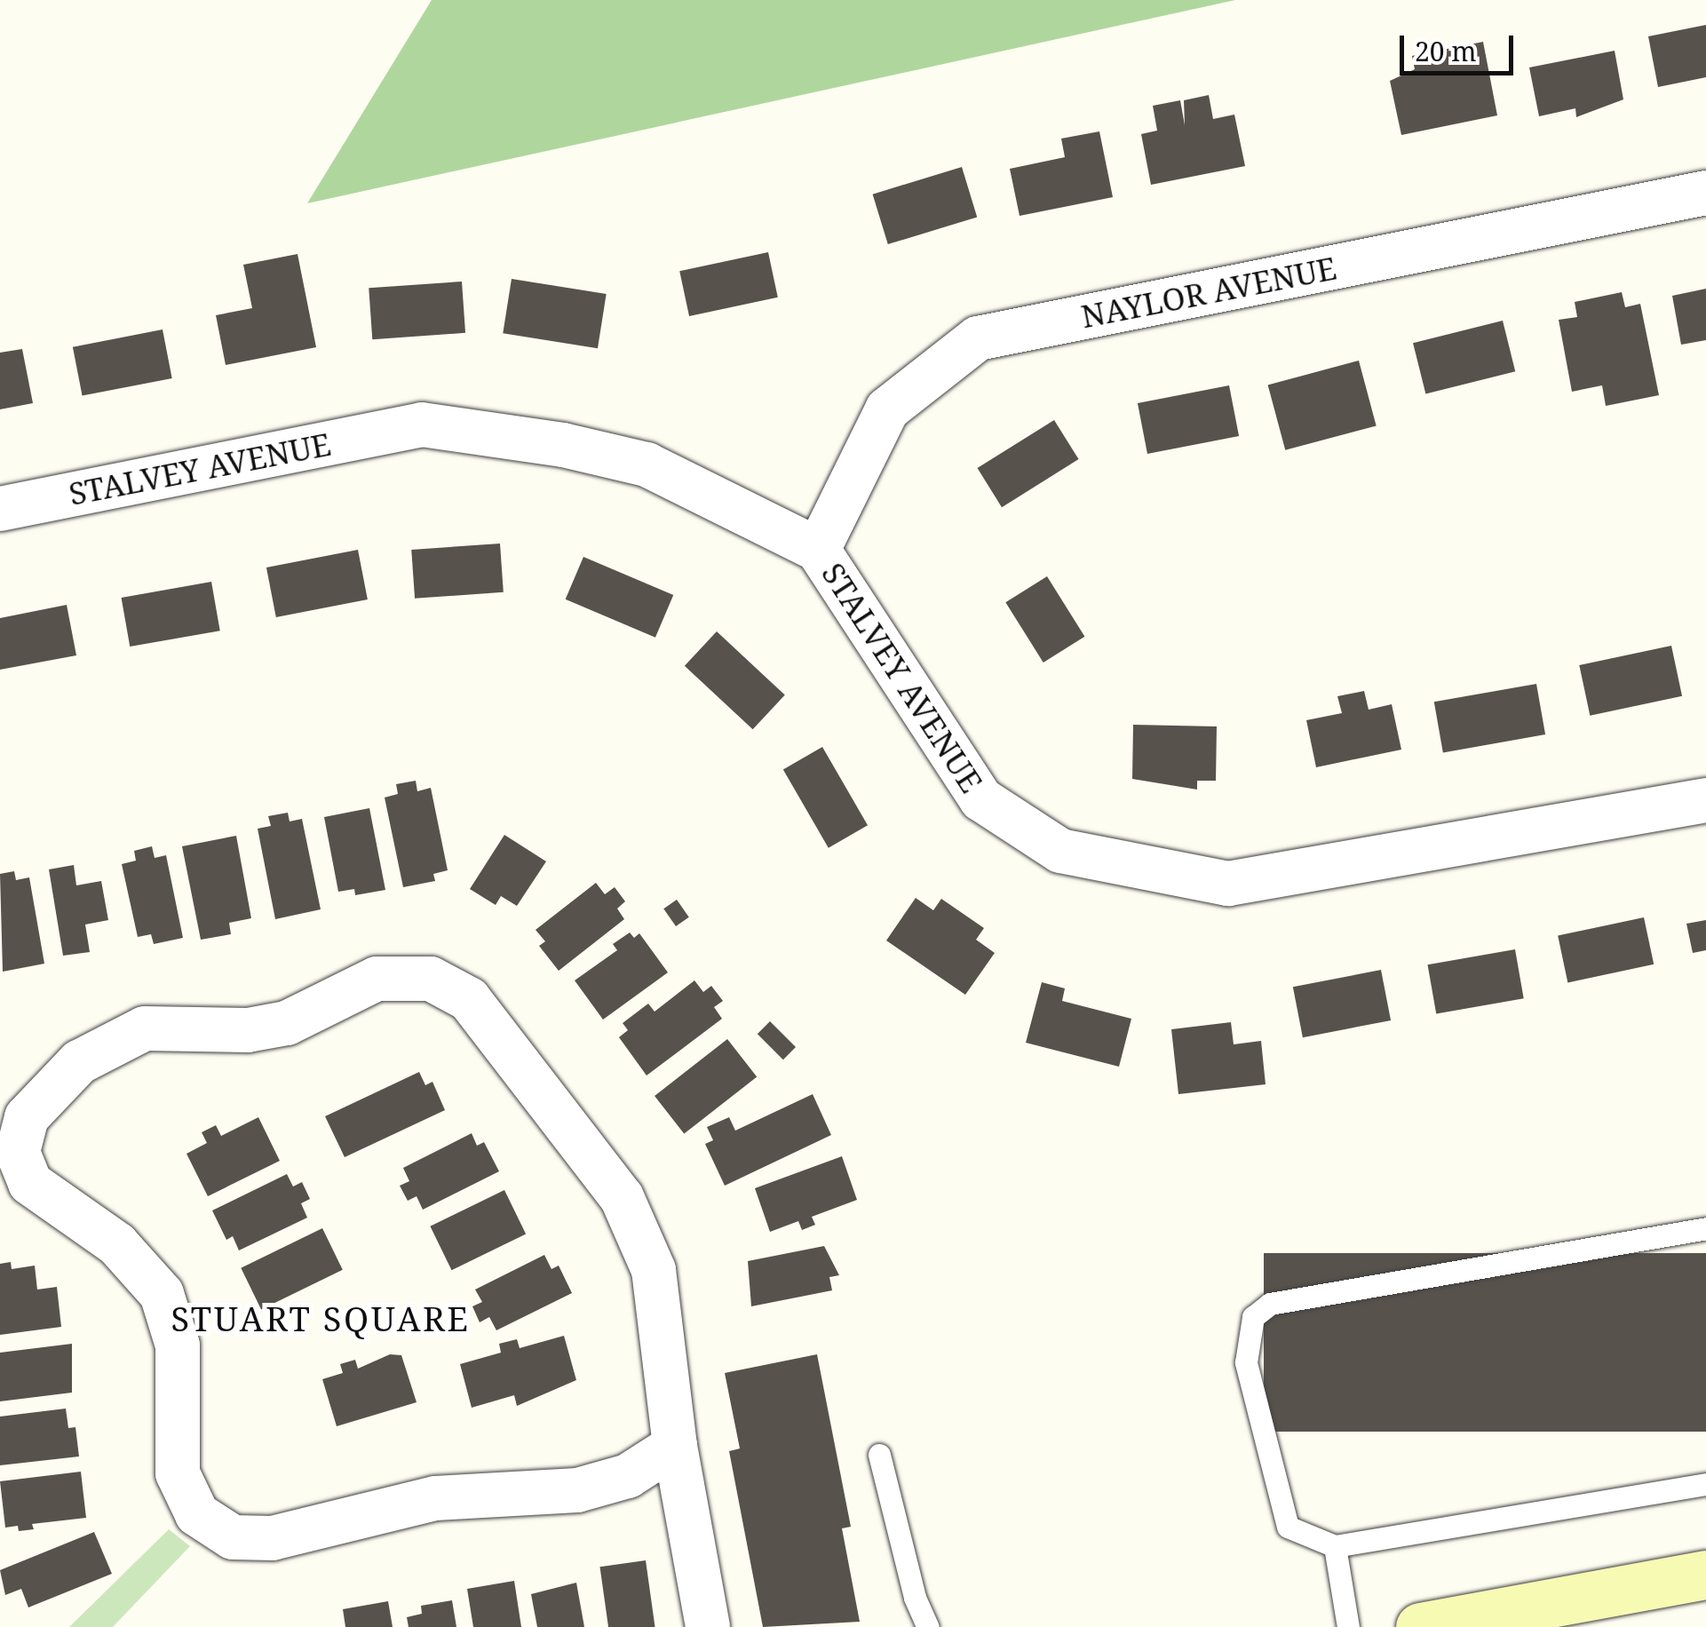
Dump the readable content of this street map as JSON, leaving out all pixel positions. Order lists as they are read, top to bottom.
{
  "streets": {
    "street": ["NAYLOR AVENUE", "STALVEY AVENUE"]
  },
  "crossings": [
    ["NAYLOR AVENUE", "STALVEY AVENUE"]
  ],
  "districts": ["STUART SQUARE"],
  "scale_bar": "20 m"
}
